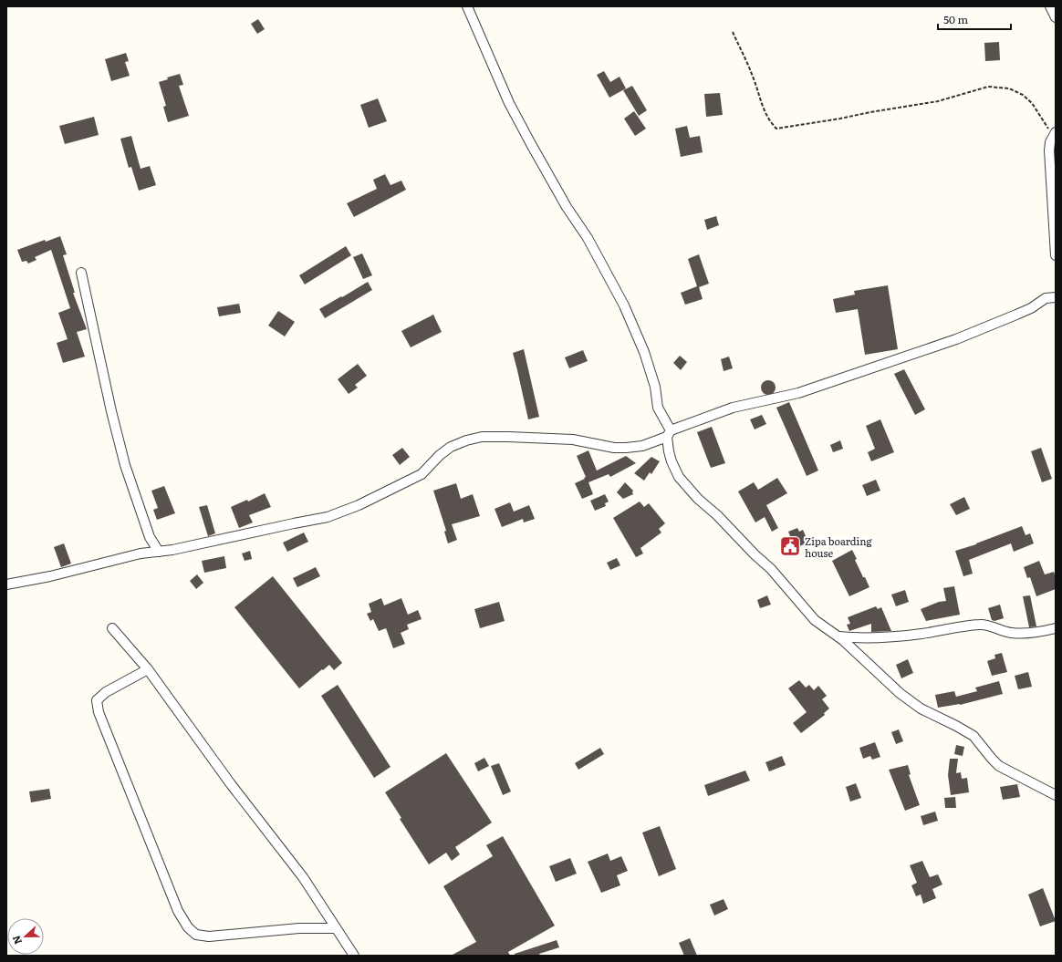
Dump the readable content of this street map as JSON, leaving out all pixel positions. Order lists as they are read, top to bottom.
{
  "places": {
    "public building": ["Zipa boarding house"]
  },
  "scale_bar": "50 m",
  "north": "left"
}
